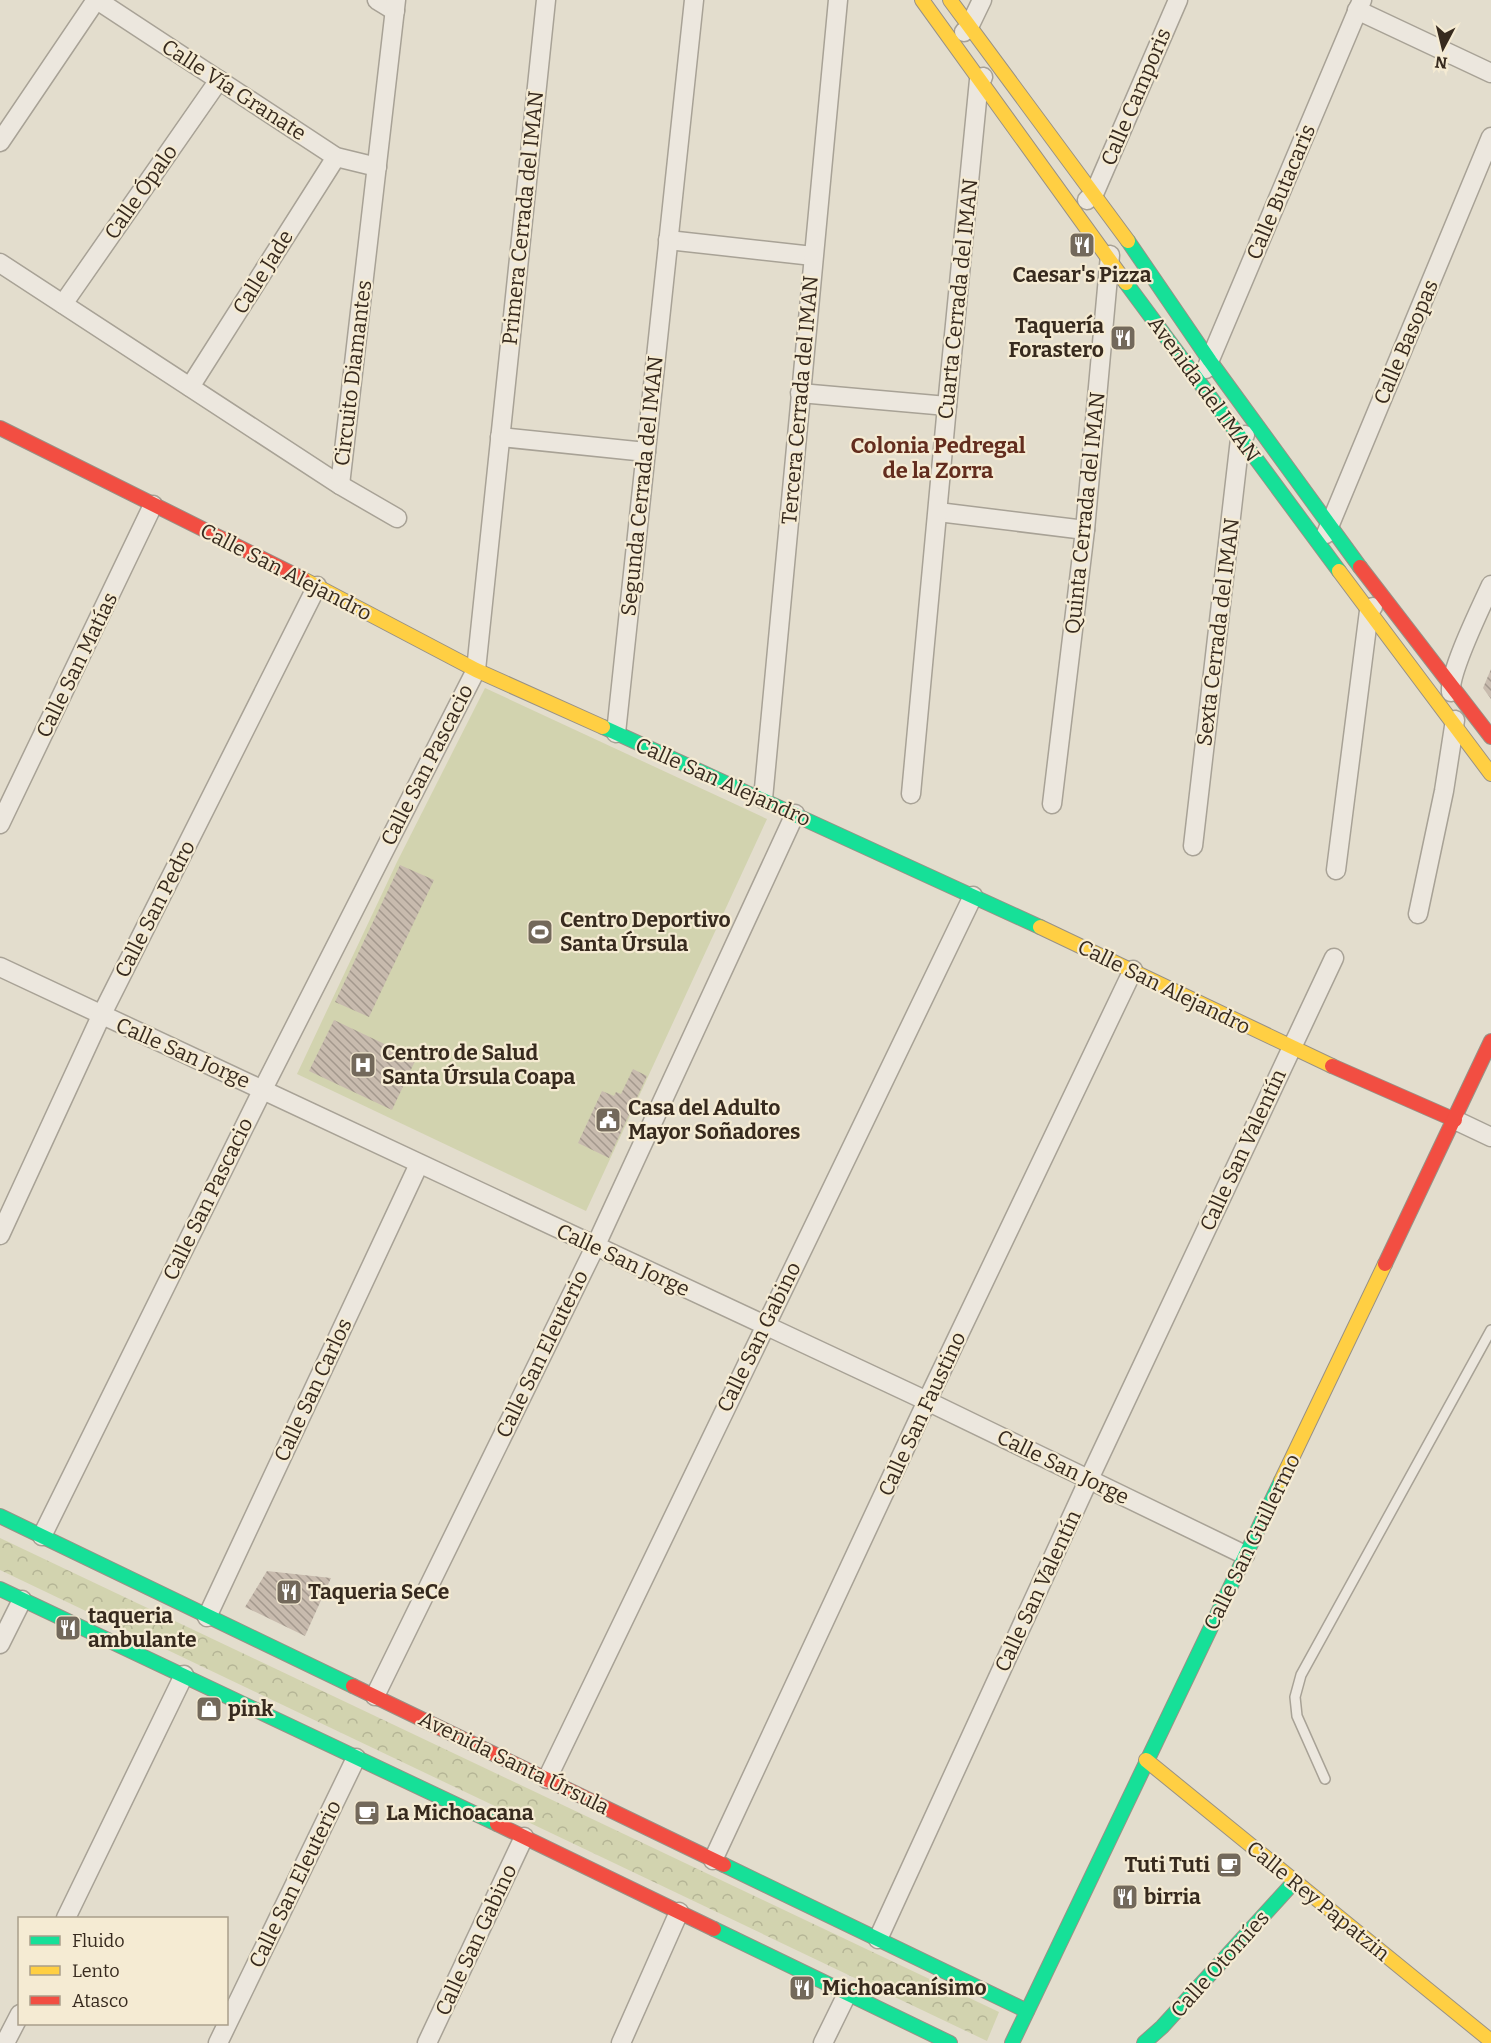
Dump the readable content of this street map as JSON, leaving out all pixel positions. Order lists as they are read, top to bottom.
{
  "streets": {
    "street": [
      "Calle Vía Granate",
      "Calle Camporis",
      "Calle Ópalo",
      "Calle Butacaris",
      "Primera Cerrada del IMAN",
      "Calle Jade",
      "Cuarta Cerrada del IMAN",
      "Calle Basopas",
      "Circuito Diamantes",
      "Avenida del IMAN",
      "Tercera Cerrada del IMAN",
      "Segunda Cerrada del IMAN",
      "Quinta Cerrada del IMAN",
      "Calle San Alejandro",
      "Sexta Cerrada del IMAN",
      "Calle San Matías",
      "Calle San Pascacio",
      "Calle San Pedro",
      "Calle San Jorge",
      "Calle San Valentín",
      "Calle San Gabino",
      "Calle San Eleuterio",
      "Calle San Carlos",
      "Calle San Faustino",
      "Calle San Guillermo",
      "Avenida Santa Úrsula",
      "Calle Rey Papatzin",
      "Calle Otomíes"
    ]
  },
  "crossings": [
    ["Calle Vía Granate", "Calle Ópalo"],
    ["Calle Vía Granate", "Calle Jade"],
    ["Calle Vía Granate", "Circuito Diamantes"],
    ["Calle Camporis", "Avenida del IMAN"],
    ["Calle Ópalo", "Circuito Diamantes"],
    ["Calle Butacaris", "Avenida del IMAN"],
    ["Primera Cerrada del IMAN", "Calle San Alejandro"],
    ["Primera Cerrada del IMAN", "Calle San Pascacio"],
    ["Calle Jade", "Circuito Diamantes"],
    ["Cuarta Cerrada del IMAN", "Avenida del IMAN"],
    ["Calle Basopas", "Avenida del IMAN"],
    ["Avenida del IMAN", "Quinta Cerrada del IMAN"],
    ["Avenida del IMAN", "Sexta Cerrada del IMAN"],
    ["Tercera Cerrada del IMAN", "Calle San Alejandro"],
    ["Segunda Cerrada del IMAN", "Calle San Alejandro"],
    ["Calle San Alejandro", "Calle San Matías"],
    ["Calle San Alejandro", "Calle San Pascacio"],
    ["Calle San Alejandro", "Calle San Pedro"],
    ["Calle San Alejandro", "Calle San Valentín"],
    ["Calle San Alejandro", "Calle San Gabino"],
    ["Calle San Alejandro", "Calle San Eleuterio"],
    ["Calle San Alejandro", "Calle San Faustino"],
    ["Calle San Alejandro", "Calle San Guillermo"],
    ["Calle San Pascacio", "Calle San Jorge"],
    ["Calle San Pascacio", "Avenida Santa Úrsula"],
    ["Calle San Pedro", "Calle San Jorge"],
    ["Calle San Jorge", "Calle San Valentín"],
    ["Calle San Jorge", "Calle San Gabino"],
    ["Calle San Jorge", "Calle San Eleuterio"],
    ["Calle San Jorge", "Calle San Carlos"],
    ["Calle San Jorge", "Calle San Faustino"],
    ["Calle San Jorge", "Calle San Guillermo"],
    ["Calle San Valentín", "Avenida Santa Úrsula"],
    ["Calle San Gabino", "Avenida Santa Úrsula"],
    ["Calle San Eleuterio", "Avenida Santa Úrsula"],
    ["Calle San Carlos", "Avenida Santa Úrsula"],
    ["Calle San Faustino", "Avenida Santa Úrsula"],
    ["Calle San Guillermo", "Avenida Santa Úrsula"],
    ["Calle San Guillermo", "Calle Rey Papatzin"],
    ["Calle Rey Papatzin", "Calle Otomíes"]
  ],
  "districts": ["Colonia Pedregal de la Zorra"],
  "places": {
    "restaurant": [
      "Caesar's Pizza",
      "Taquería Forastero",
      "Taqueria SeCe",
      "taqueria ambulante",
      "birria",
      "Michoacanísimo"
    ],
    "sports": ["Centro Deportivo Santa Úrsula"],
    "hospital": ["Centro de Salud Santa Úrsula Coapa"],
    "public building": ["Casa del Adulto Mayor Soñadores"],
    "shop": ["pink"],
    "cafe": ["La Michoacana", "Tuti Tuti"]
  },
  "legend": ["Fluido", "Lento", "Atasco"],
  "north": "bottom"
}
